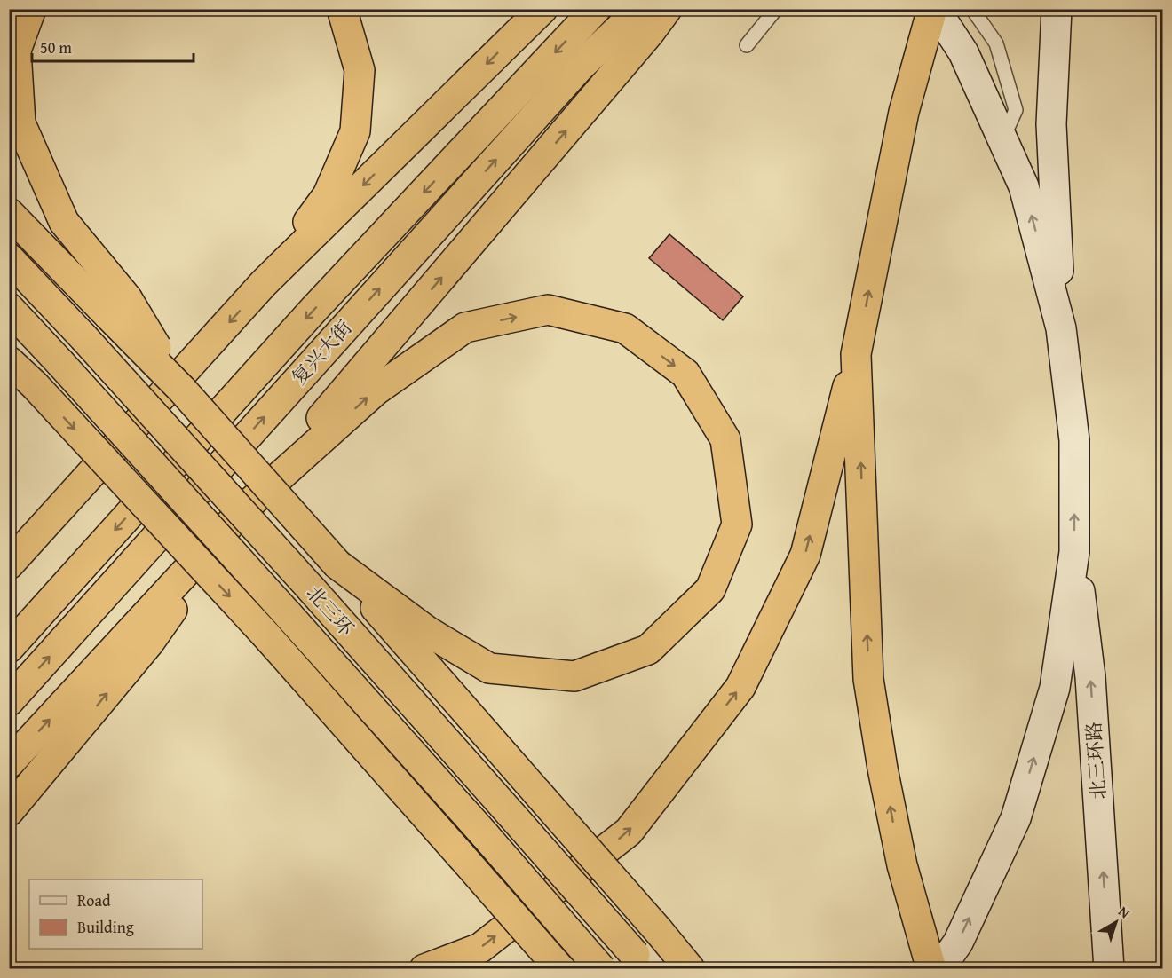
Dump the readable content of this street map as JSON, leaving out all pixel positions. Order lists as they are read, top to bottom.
{
  "streets": {
    "highway": ["复兴大街", "北三环"],
    "main road": ["北三环路"]
  },
  "legend": ["Road", "Building"],
  "scale_bar": "50 m",
  "north": "top right"
}
